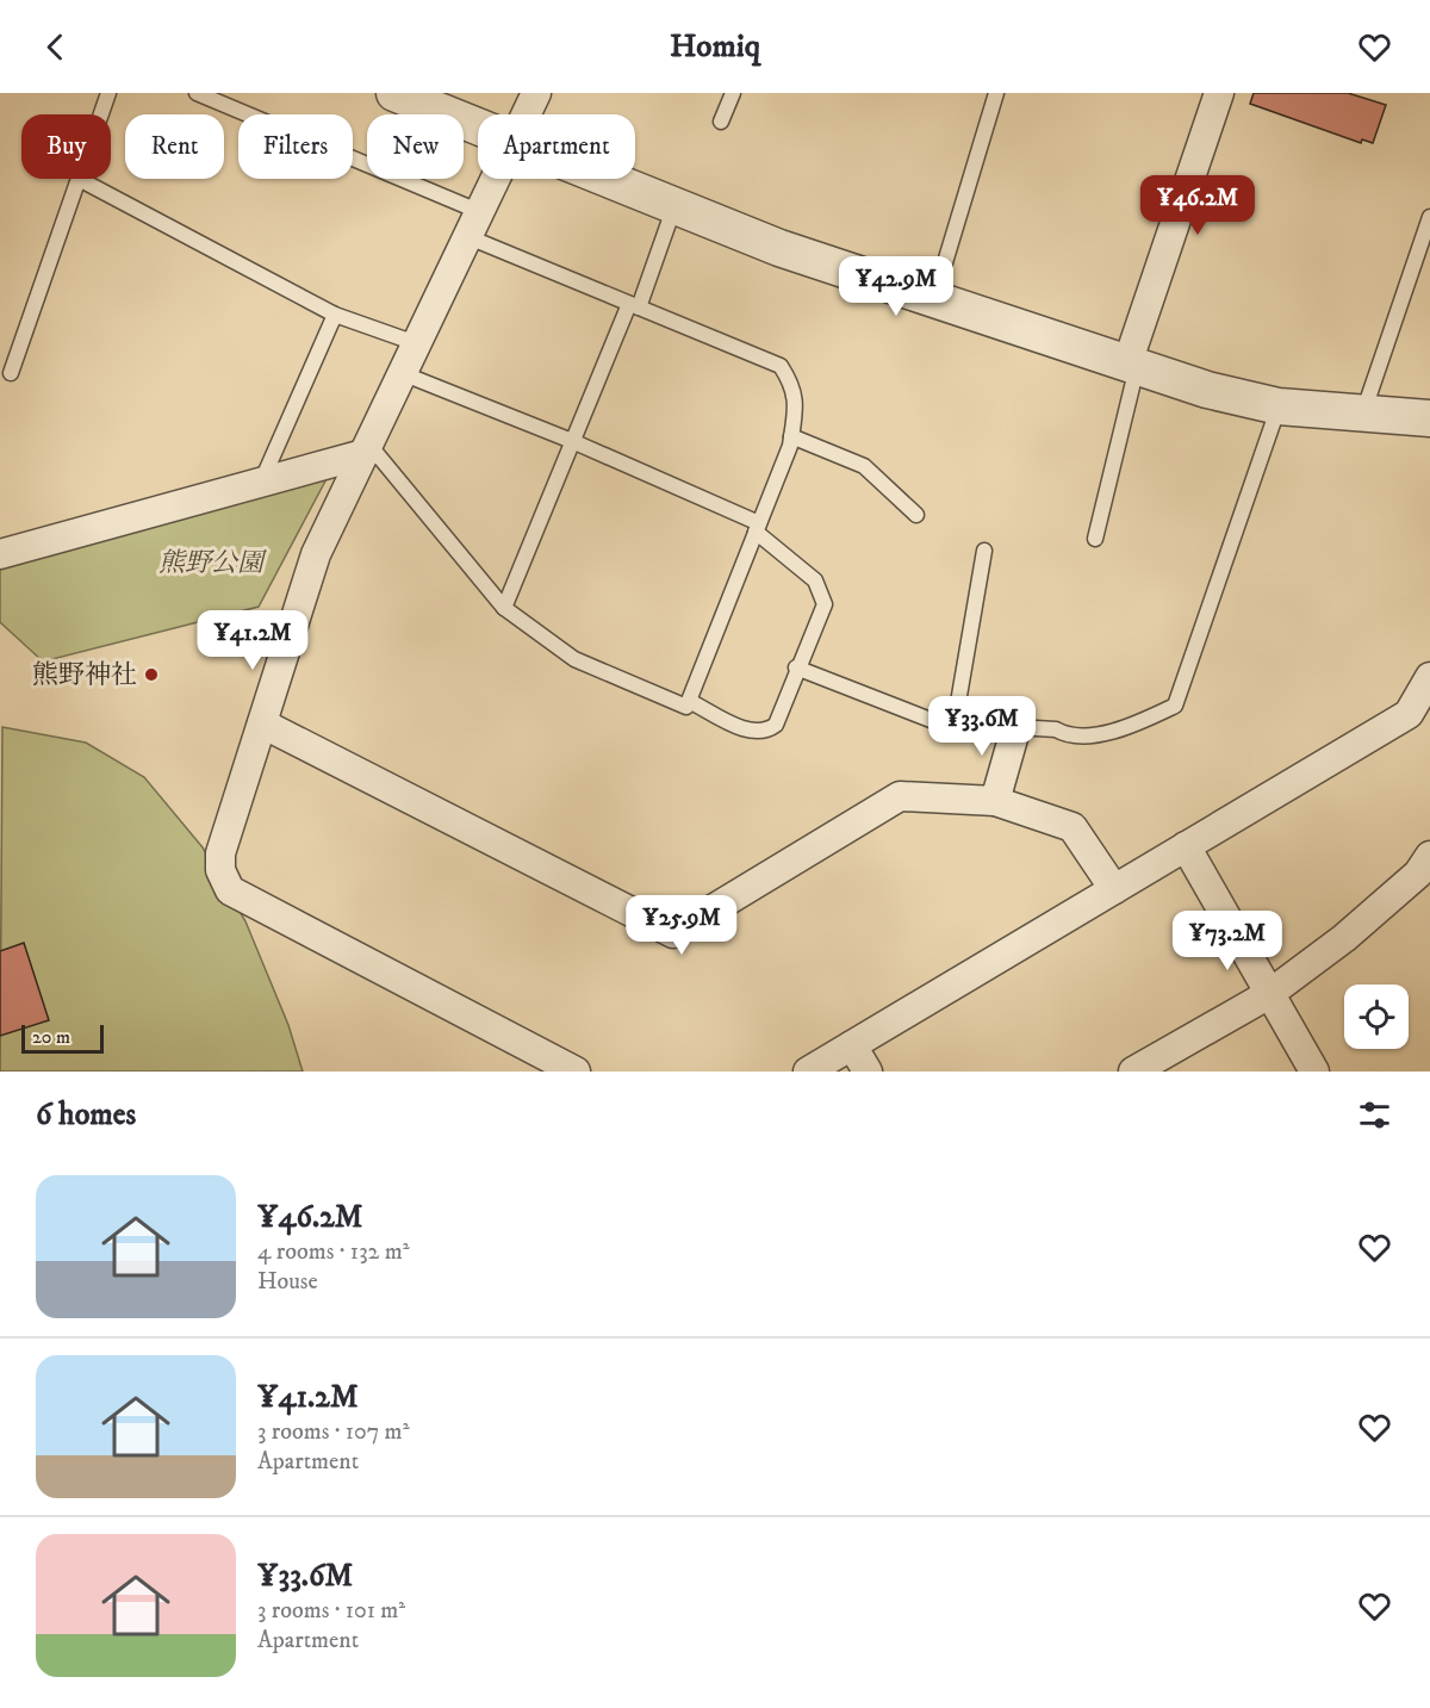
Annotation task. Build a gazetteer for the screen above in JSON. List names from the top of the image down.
{
  "parks": ["熊野公園"],
  "places": ["熊野神社"],
  "scale_bar": "20 m",
  "page": {
    "header": "Homiq",
    "chip": [
      "Buy",
      "Rent",
      "Filters",
      "New",
      "Apartment"
    ],
    "price": [
      "¥46.2M",
      "¥42.9M",
      "¥41.2M",
      "¥33.6M",
      "¥25.9M",
      "¥73.2M"
    ],
    "scale": "20 m",
    "heading": "6 homes",
    "list": [
      {
        "name": "¥46.2M",
        "note": "4 rooms · 132 m² · House"
      },
      {
        "name": "¥41.2M",
        "note": "3 rooms · 107 m² · Apartment"
      },
      {
        "name": "¥33.6M",
        "note": "3 rooms · 101 m² · Apartment"
      }
    ]
  }
}
